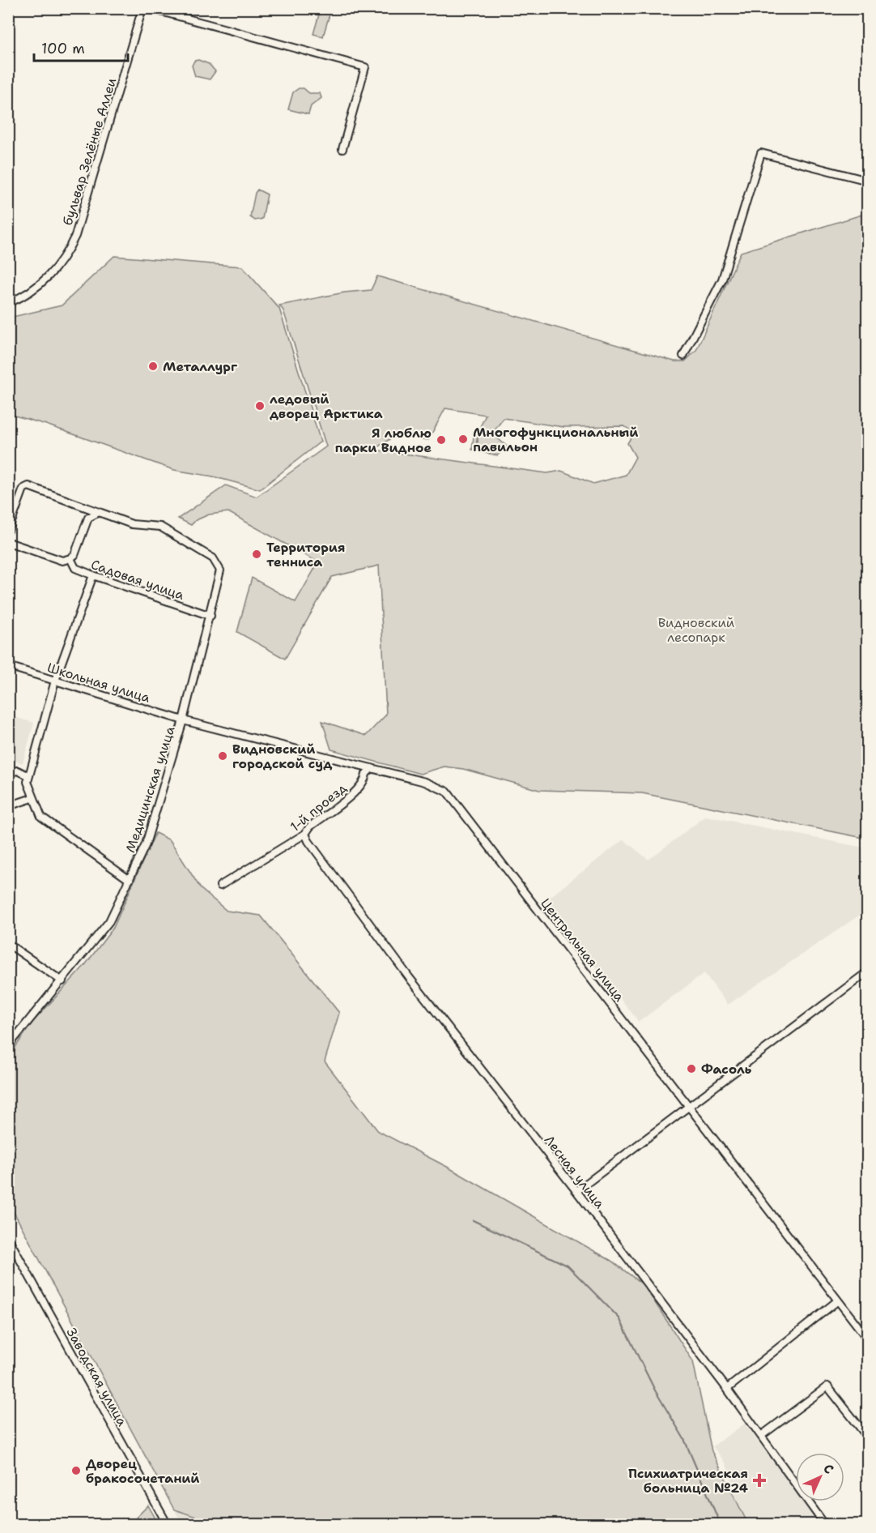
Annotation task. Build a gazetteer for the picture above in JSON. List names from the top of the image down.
{
  "streets": {
    "street": [
      "бульвар Зелёные Аллеи",
      "Садовая улица",
      "Школьная улица",
      "Медицинская улица",
      "1-й проезд",
      "Центральная улица",
      "Лесная улица",
      "Заводская улица"
    ]
  },
  "crossings": [
    ["Садовая улица", "Медицинская улица"],
    ["Школьная улица", "Медицинская улица"],
    ["Школьная улица", "Центральная улица"],
    ["Медицинская улица", "Центральная улица"],
    ["1-й проезд", "Центральная улица"],
    ["1-й проезд", "Лесная улица"]
  ],
  "parks": ["Видновский лесопарк"],
  "places": {
    "other": [
      "Металлург",
      "ледовый дворец Арктика",
      "Многофункциональный павильон",
      "Я люблю парки Видное",
      "Территория тенниса",
      "Видновский городской суд",
      "Фасоль",
      "Дворец бракосочетаний"
    ],
    "health": ["Психиатрическая больница №24"]
  },
  "scale_bar": "100 m",
  "north": "top right"
}
